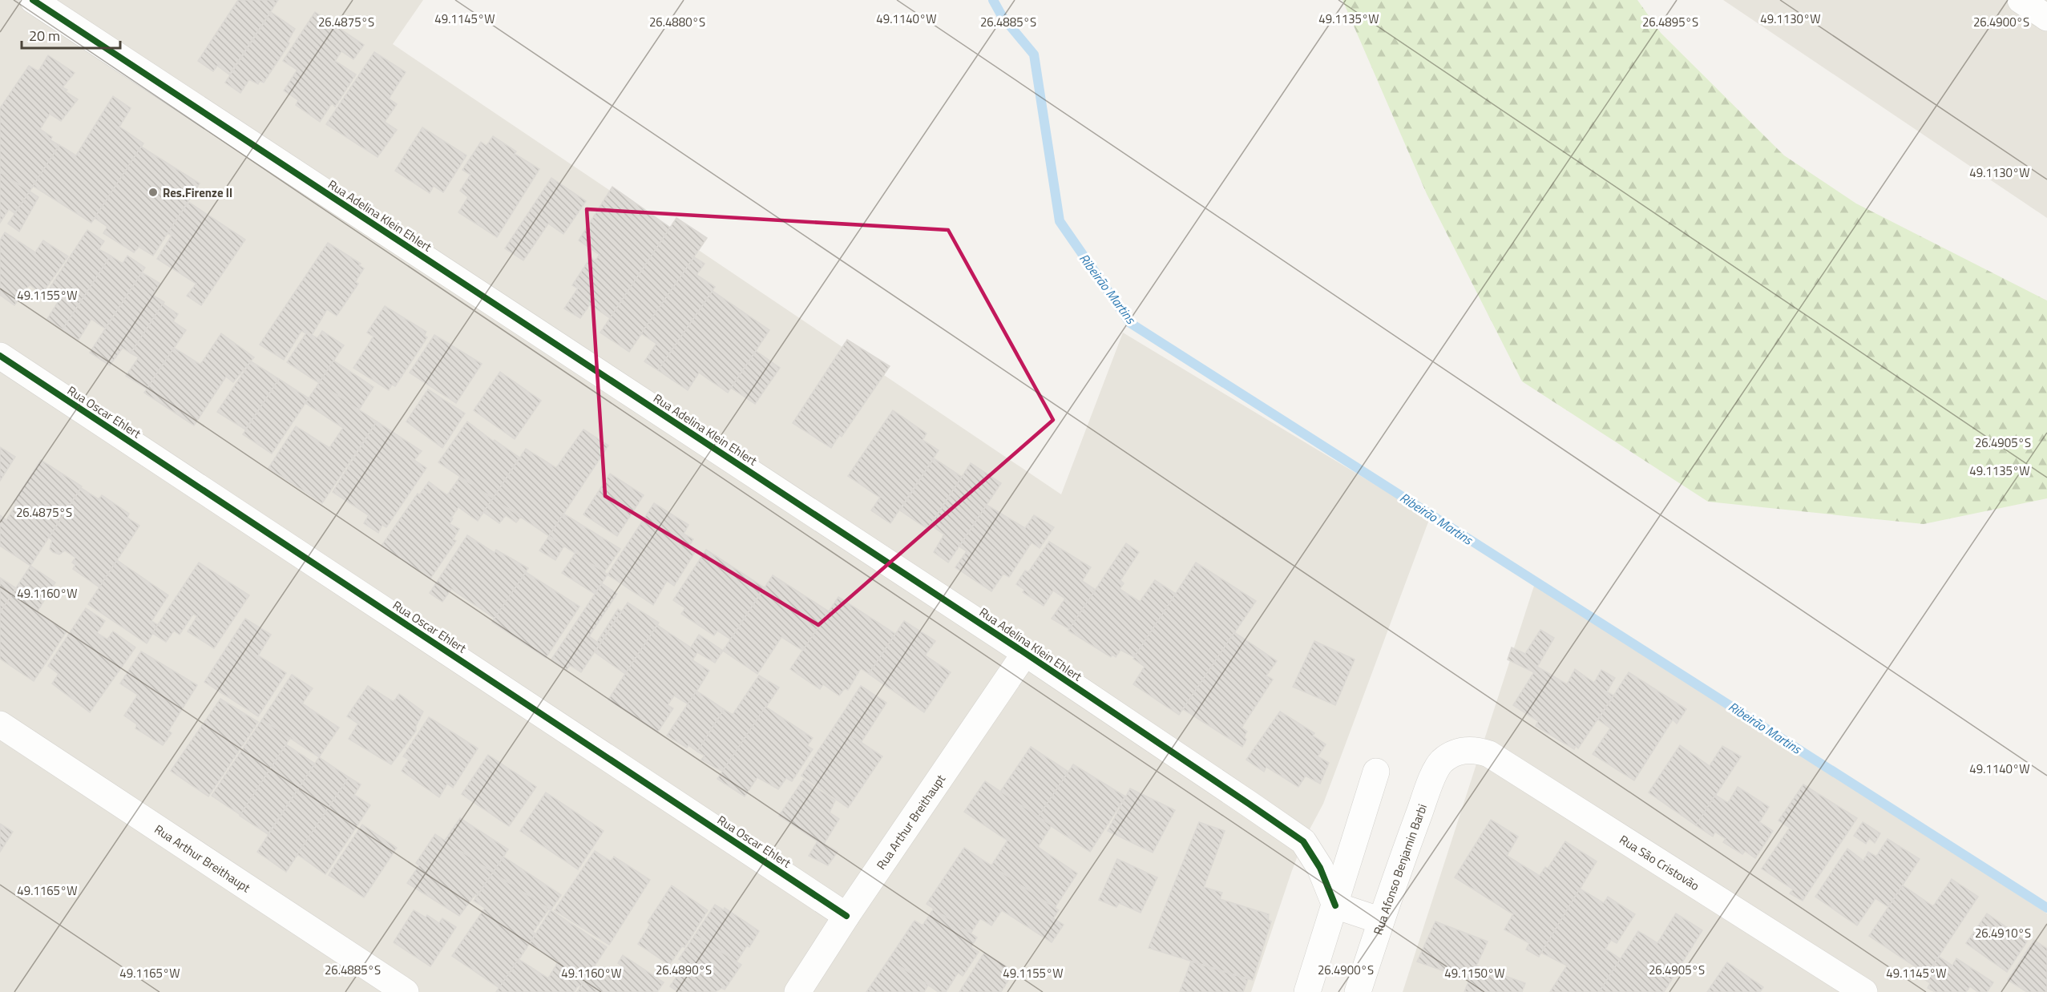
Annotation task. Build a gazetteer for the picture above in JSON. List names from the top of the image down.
{
  "streets": {
    "street": [
      "Rua Adelina Klein Ehlert",
      "Rua Oscar Ehlert",
      "Rua Arthur Breithaupt",
      "Rua São Cristovão",
      "Rua Afonso Benjamin Barbi"
    ]
  },
  "crossings": [
    ["Rua Adelina Klein Ehlert", "Rua Arthur Breithaupt"],
    ["Rua Oscar Ehlert", "Rua Arthur Breithaupt"],
    ["Rua São Cristovão", "Rua Afonso Benjamin Barbi"]
  ],
  "water": ["Ribeirão Martins"],
  "places": ["Res.Firenze ll"],
  "scale_bar": "20 m",
  "coordinates": [
    "49.1145°W",
    "49.1140°W",
    "49.1135°W",
    "49.1130°W",
    "26.4875°S",
    "26.4880°S",
    "26.4885°S",
    "26.4895°S",
    "26.4900°S",
    "49.1155°W",
    "26.4905°S",
    "49.1160°W",
    "49.1165°W",
    "26.4910°S",
    "26.4890°S",
    "49.1150°W"
  ]
}
